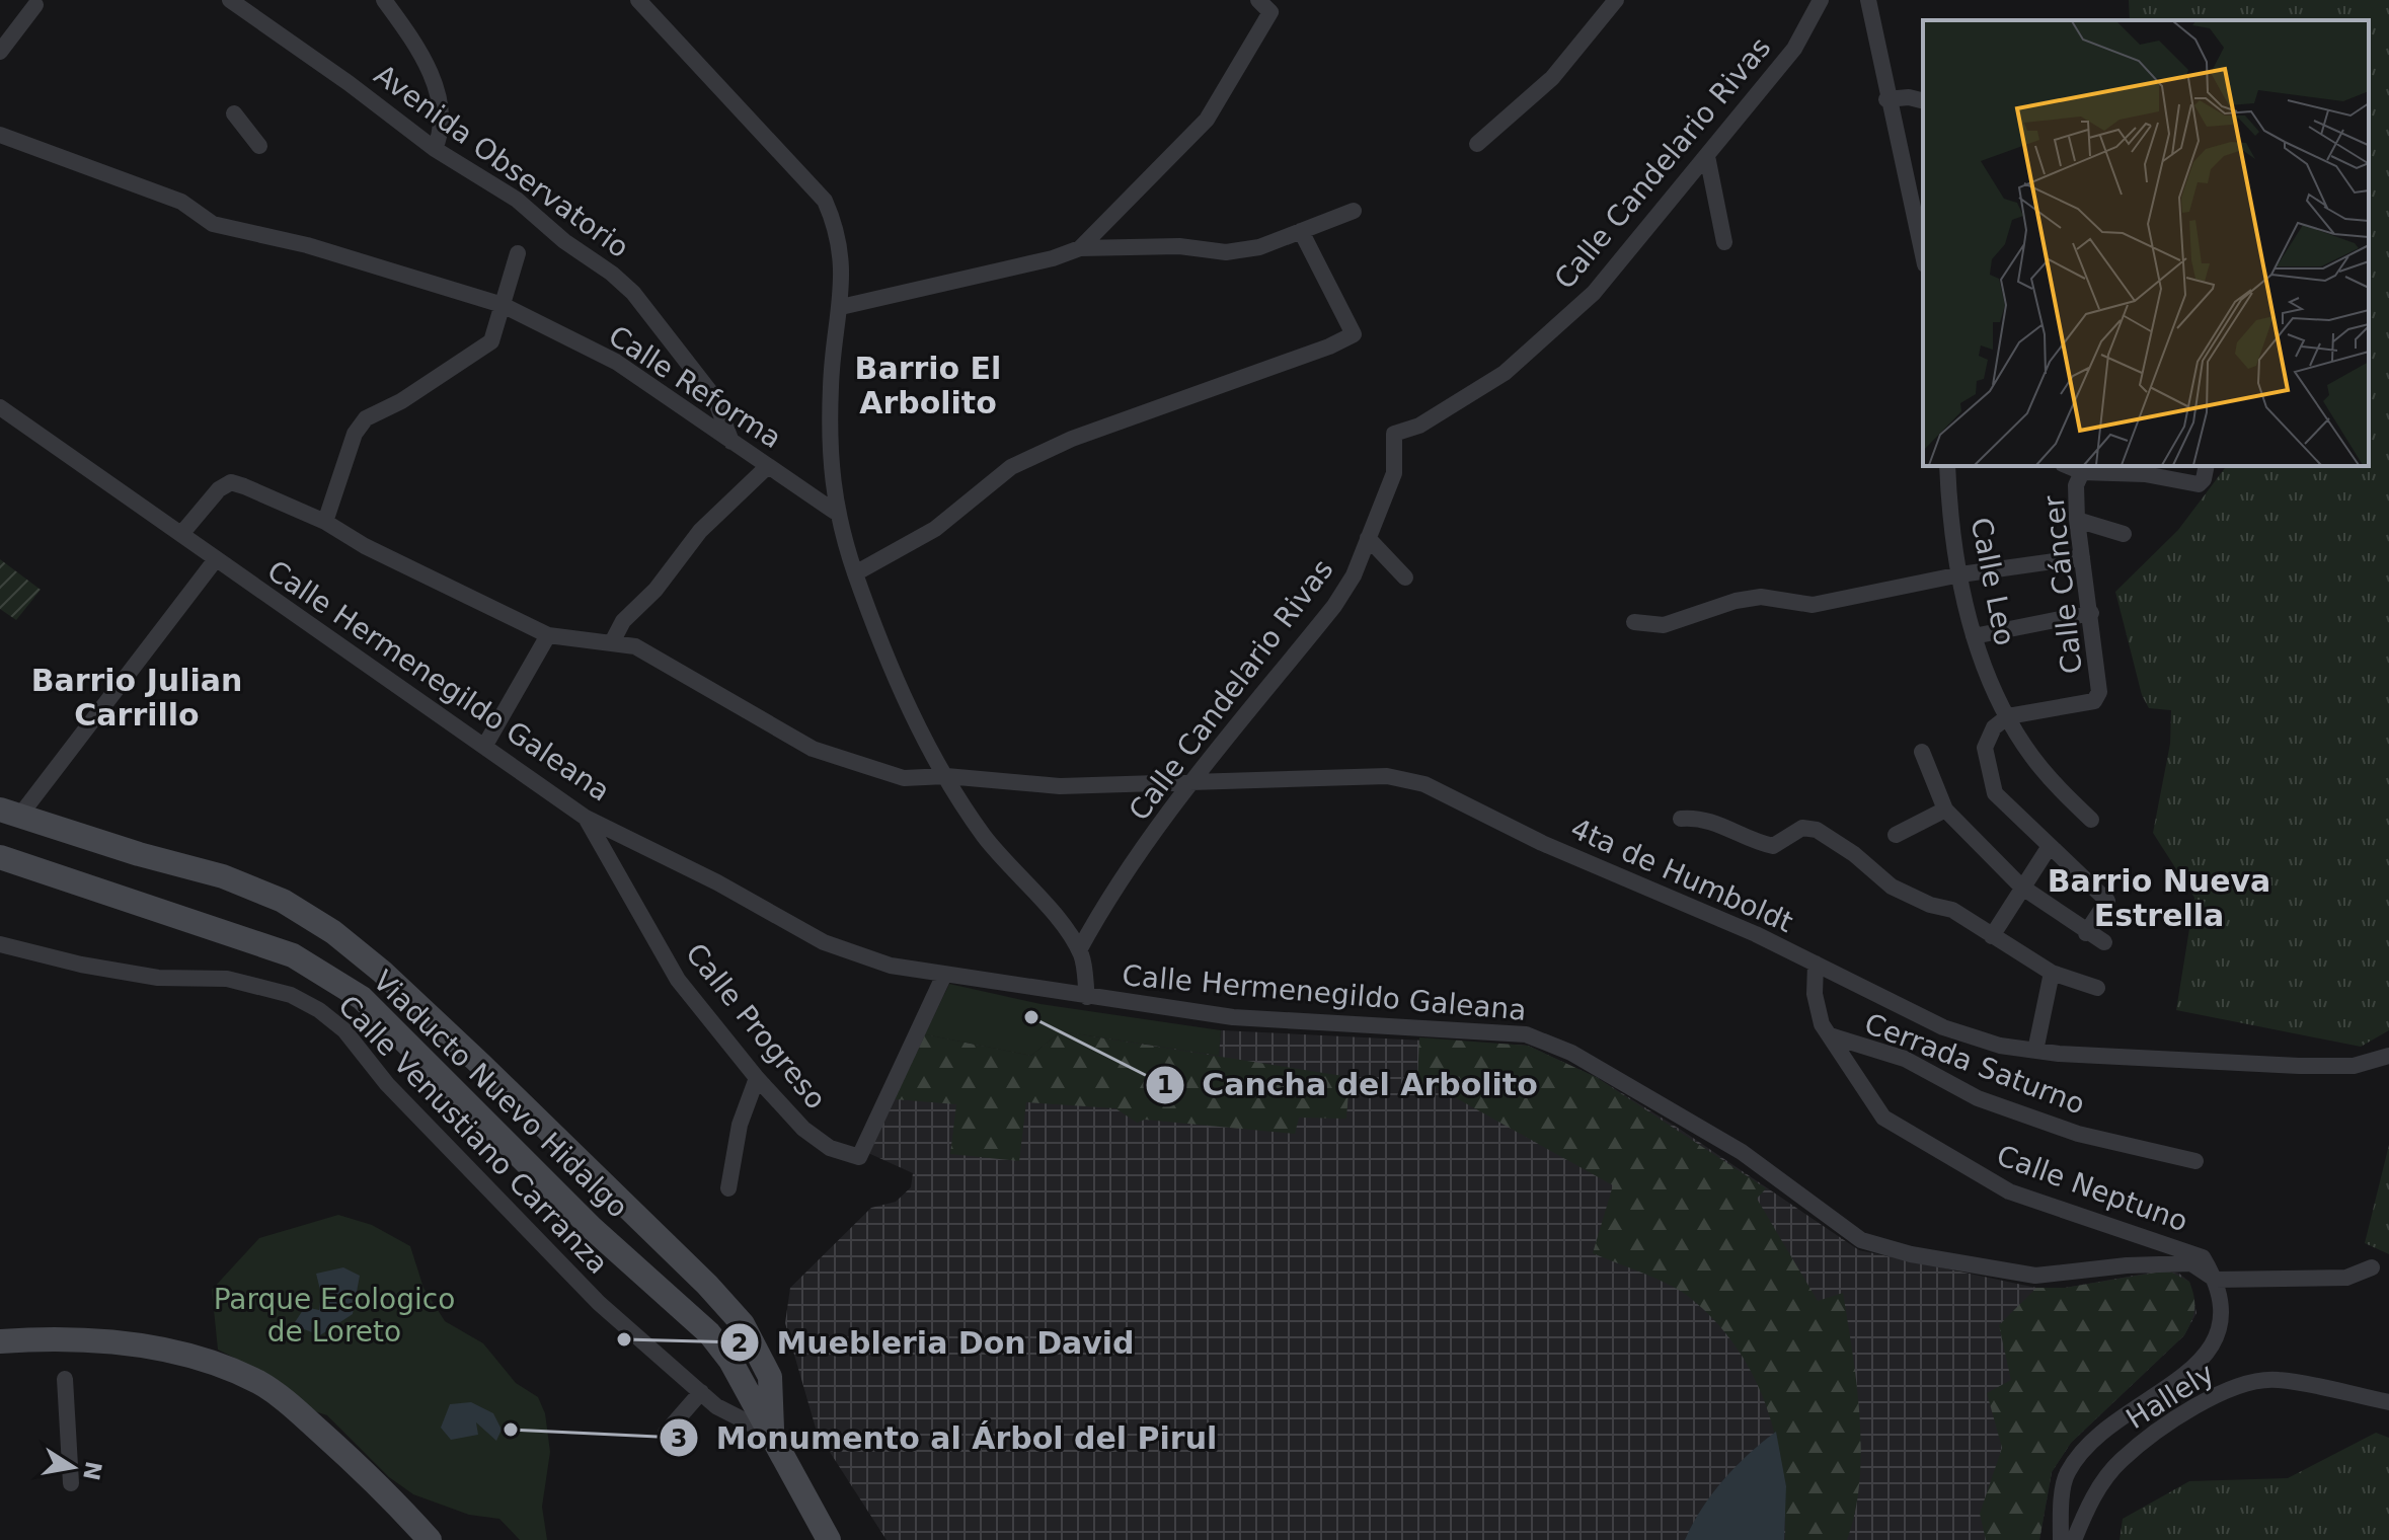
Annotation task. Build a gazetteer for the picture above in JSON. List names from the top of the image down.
{
  "streets": {
    "main road": ["Viaducto Nuevo Hidalgo"],
    "street": [
      "Avenida Observatorio",
      "Calle Candelario Rivas",
      "Calle Reforma",
      "Calle Leo",
      "Calle Cáncer",
      "Calle Hermenegildo Galeana",
      "4ta de Humboldt",
      "Calle Progreso",
      "Cerrada Saturno",
      "Calle Venustiano Carranza",
      "Calle Neptuno",
      "Hallely"
    ]
  },
  "crossings": [
    ["Avenida Observatorio", "Calle Reforma"],
    ["Calle Candelario Rivas", "4ta de Humboldt"],
    ["Calle Leo", "Calle Cáncer"],
    ["Calle Hermenegildo Galeana", "4ta de Humboldt"],
    ["Calle Hermenegildo Galeana", "Calle Progreso"],
    ["Calle Hermenegildo Galeana", "Calle Neptuno"],
    ["4ta de Humboldt", "Calle Neptuno"],
    ["Cerrada Saturno", "Calle Neptuno"],
    ["Viaducto Nuevo Hidalgo", "Calle Venustiano Carranza"]
  ],
  "districts": ["Barrio El Arbolito", "Barrio Julian Carrillo", "Barrio Nueva Estrella"],
  "parks": ["Parque Ecologico de Loreto"],
  "places": ["Cancha del Arbolito", "Muebleria Don David", "Monumento al Árbol del Pirul"],
  "north": "right"
}
